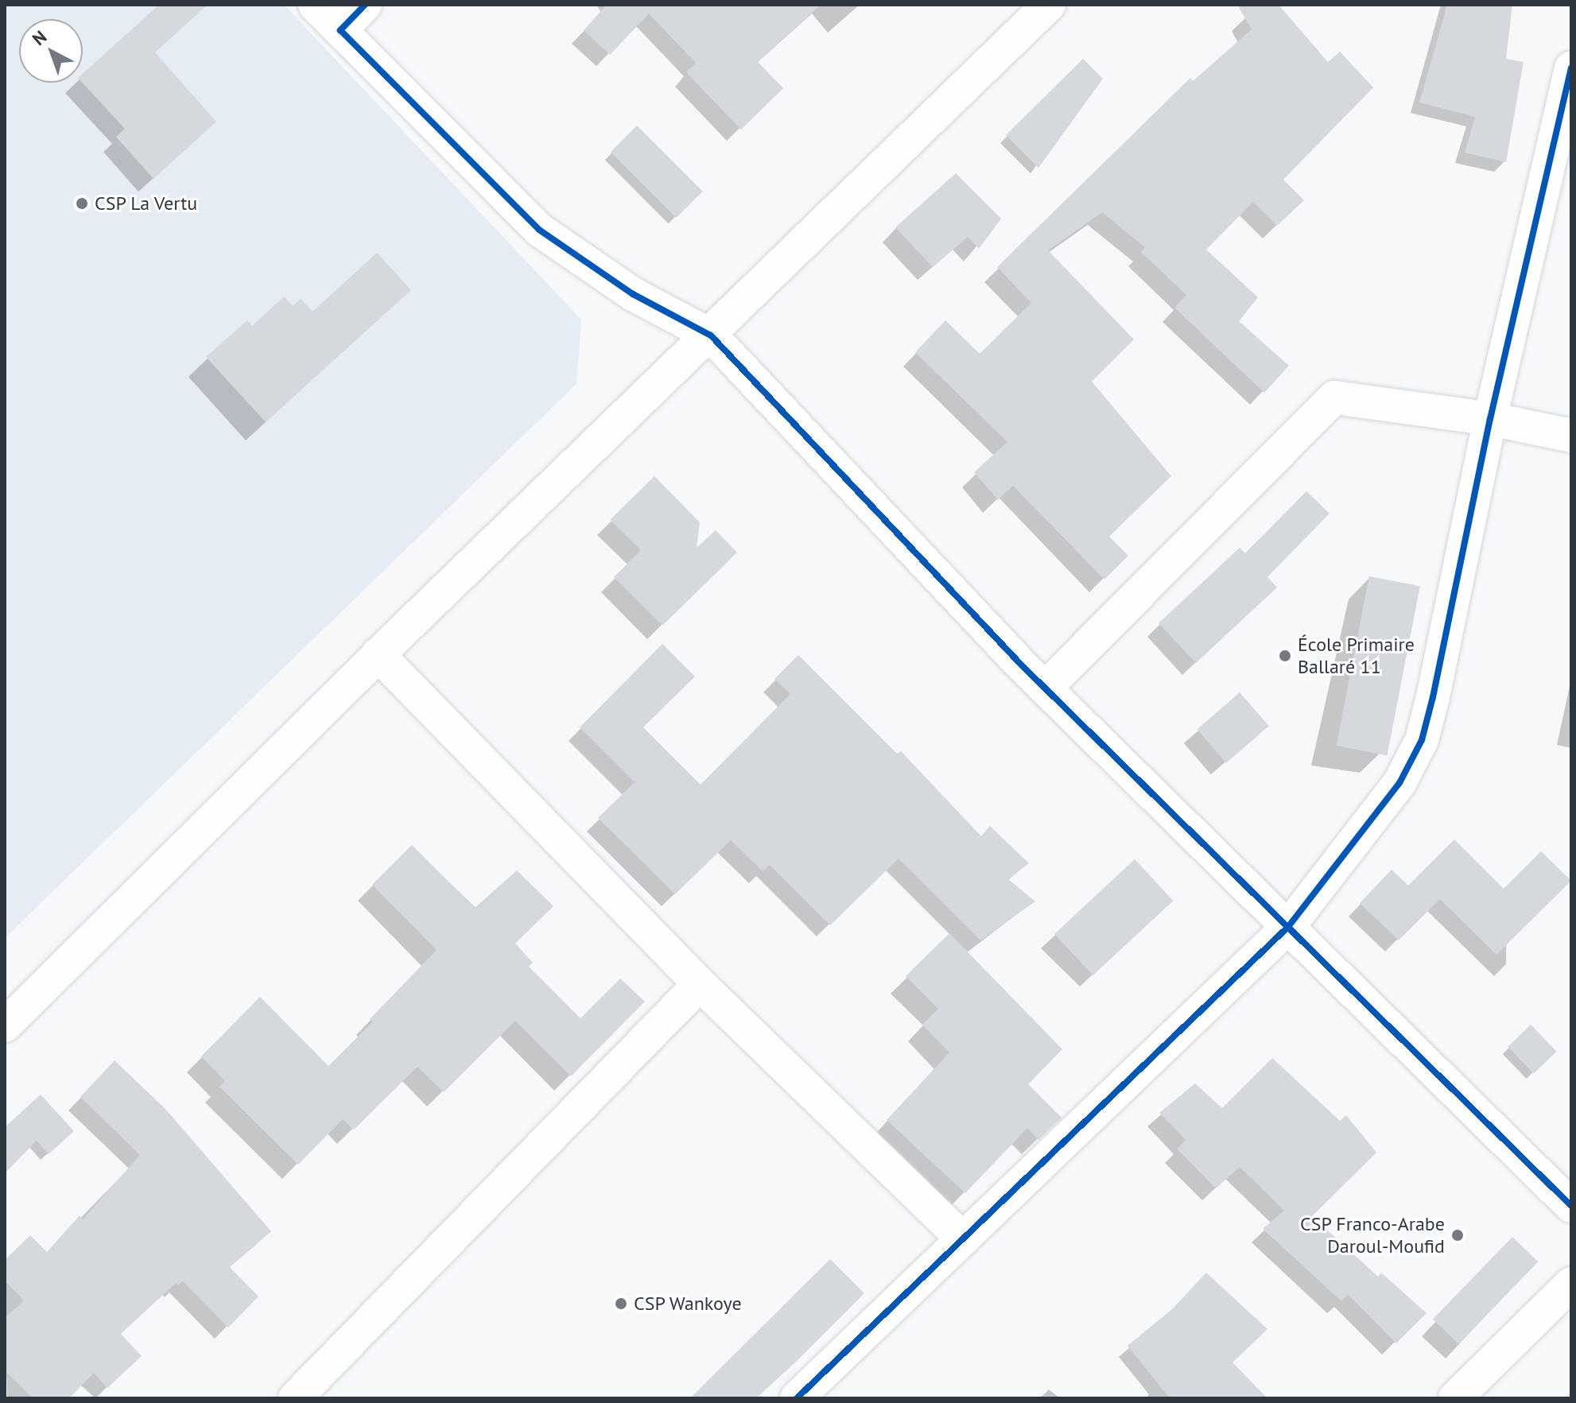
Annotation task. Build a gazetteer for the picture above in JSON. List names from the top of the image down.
{
  "places": [
    "CSP La Vertu",
    "École Primaire Ballaré 11",
    "CSP Franco-Arabe Daroul-Moufid",
    "CSP Wankoye"
  ],
  "north": "top left"
}
